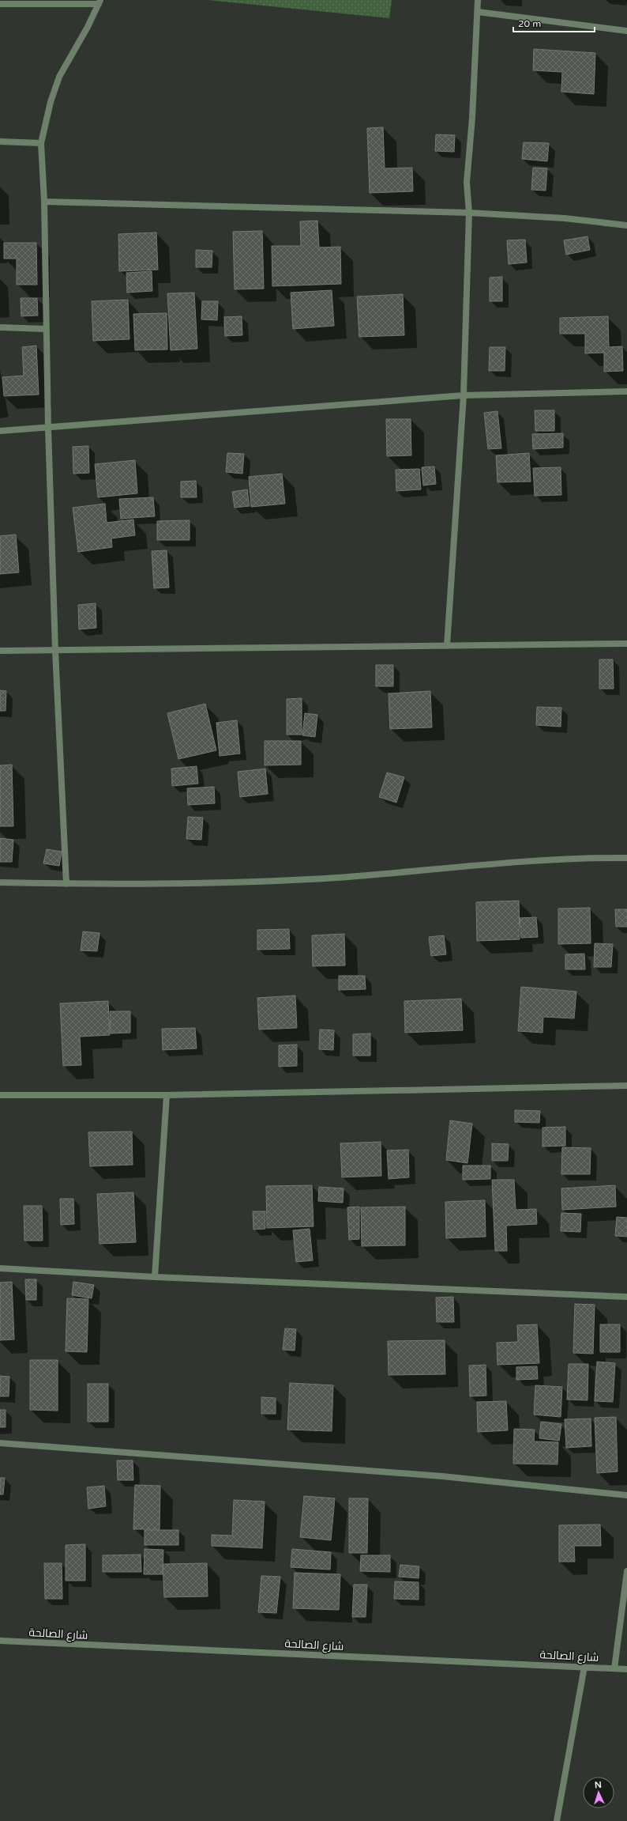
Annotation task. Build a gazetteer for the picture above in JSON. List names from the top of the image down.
{
  "streets": {
    "street": ["شارع الصالحة"]
  },
  "scale_bar": "20 m",
  "north": "top"
}
